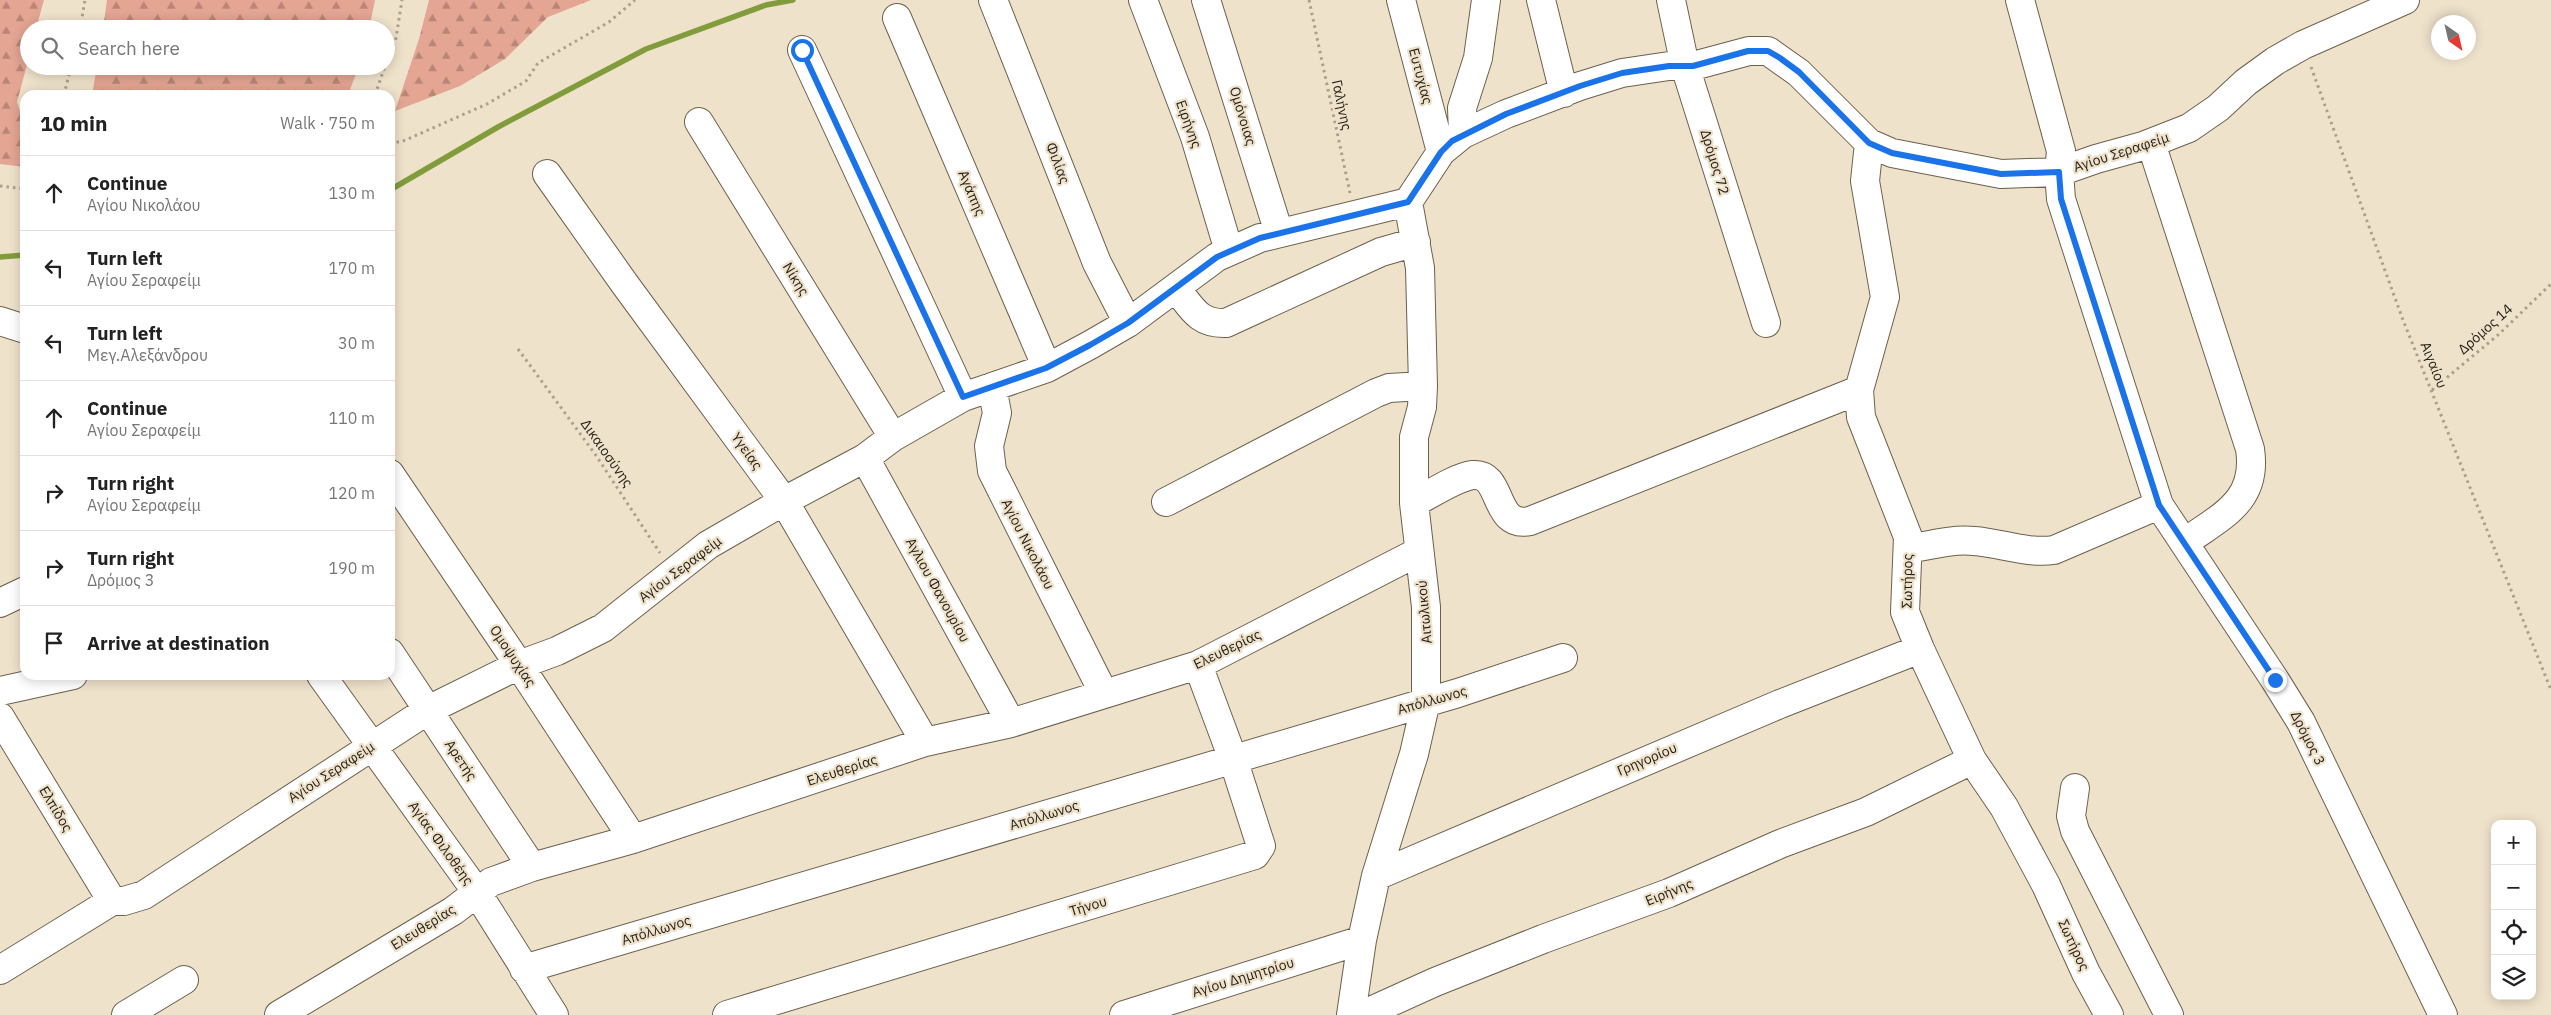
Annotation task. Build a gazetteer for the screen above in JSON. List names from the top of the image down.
{
  "streets": {
    "street": [
      "Ευτυχίας",
      "Ομόνοιας",
      "Ειρήνης",
      "Αγίου Σεραφείμ",
      "Δρόμος 72",
      "Φιλίας",
      "Αγάπης",
      "Νίκης",
      "Υγείας",
      "Αγίου Νικολάου",
      "Σωτήρος",
      "Αγλιου Φανουρίου",
      "Αιτωλικού",
      "Ελευθερίας",
      "Ομοψυχίας",
      "Απόλλωνος",
      "Δρόμος 3",
      "Γρηγορίου",
      "Αρετής",
      "Ελπίδος",
      "Αγίας Φιλοθέης",
      "Τήνου",
      "Αγίου Δημητρίου"
    ],
    "path": [
      "Γαλήνης",
      "Δρόμος 14",
      "Αιγαίου",
      "Δικαιοσύνης"
    ]
  },
  "crossings": [
    ["Ευτυχίας", "Αγίου Σεραφείμ"],
    ["Γαλήνης", "Αγίου Σεραφείμ"],
    ["Ομόνοιας", "Αγίου Σεραφείμ"],
    ["Ειρήνης", "Αγίου Σεραφείμ"],
    ["Ειρήνης", "Σωτήρος"],
    ["Αγίου Σεραφείμ", "Δρόμος 72"],
    ["Αγίου Σεραφείμ", "Φιλίας"],
    ["Αγίου Σεραφείμ", "Αγάπης"],
    ["Αγίου Σεραφείμ", "Νίκης"],
    ["Αγίου Σεραφείμ", "Αιγαίου"],
    ["Αγίου Σεραφείμ", "Υγείας"],
    ["Αγίου Σεραφείμ", "Δικαιοσύνης"],
    ["Αγίου Σεραφείμ", "Αγίου Νικολάου"],
    ["Αγίου Σεραφείμ", "Σωτήρος"],
    ["Αγίου Σεραφείμ", "Αγλιου Φανουρίου"],
    ["Αγίου Σεραφείμ", "Αιτωλικού"],
    ["Αγίου Σεραφείμ", "Ομοψυχίας"],
    ["Αγίου Σεραφείμ", "Δρόμος 3"],
    ["Αγίου Σεραφείμ", "Αρετής"],
    ["Αγίου Σεραφείμ", "Ελπίδος"],
    ["Αγίου Σεραφείμ", "Αγίας Φιλοθέης"],
    ["Δρόμος 14", "Αιγαίου"],
    ["Υγείας", "Ελευθερίας"],
    ["Αγίου Νικολάου", "Ελευθερίας"],
    ["Σωτήρος", "Γρηγορίου"],
    ["Αγλιου Φανουρίου", "Ελευθερίας"],
    ["Αιτωλικού", "Ελευθερίας"],
    ["Αιτωλικού", "Απόλλωνος"],
    ["Αιτωλικού", "Γρηγορίου"],
    ["Αιτωλικού", "Αγίου Δημητρίου"],
    ["Ελευθερίας", "Ομοψυχίας"],
    ["Ελευθερίας", "Αρετής"],
    ["Ελευθερίας", "Αγίας Φιλοθέης"],
    ["Ελευθερίας", "Τήνου"],
    ["Απόλλωνος", "Αγίας Φιλοθέης"],
    ["Απόλλωνος", "Τήνου"]
  ],
  "north": "bottom right",
  "page": {
    "search": "Search here",
    "heading": ["10 min", "Walk · 750 m"],
    "list": [
      ["Continue", "Αγίου Νικολάου", "130 m"],
      ["Turn left", "Αγίου Σεραφείμ", "170 m"],
      ["Turn left", "Μεγ.Αλεξάνδρου", "30 m"],
      ["Continue", "Αγίου Σεραφείμ", "110 m"],
      ["Turn right", "Αγίου Σεραφείμ", "120 m"],
      ["Turn right", "Δρόμος 3", "190 m"],
      "Arrive at destination"
    ],
    "map_buttons": ["+", "−"]
  }
}
